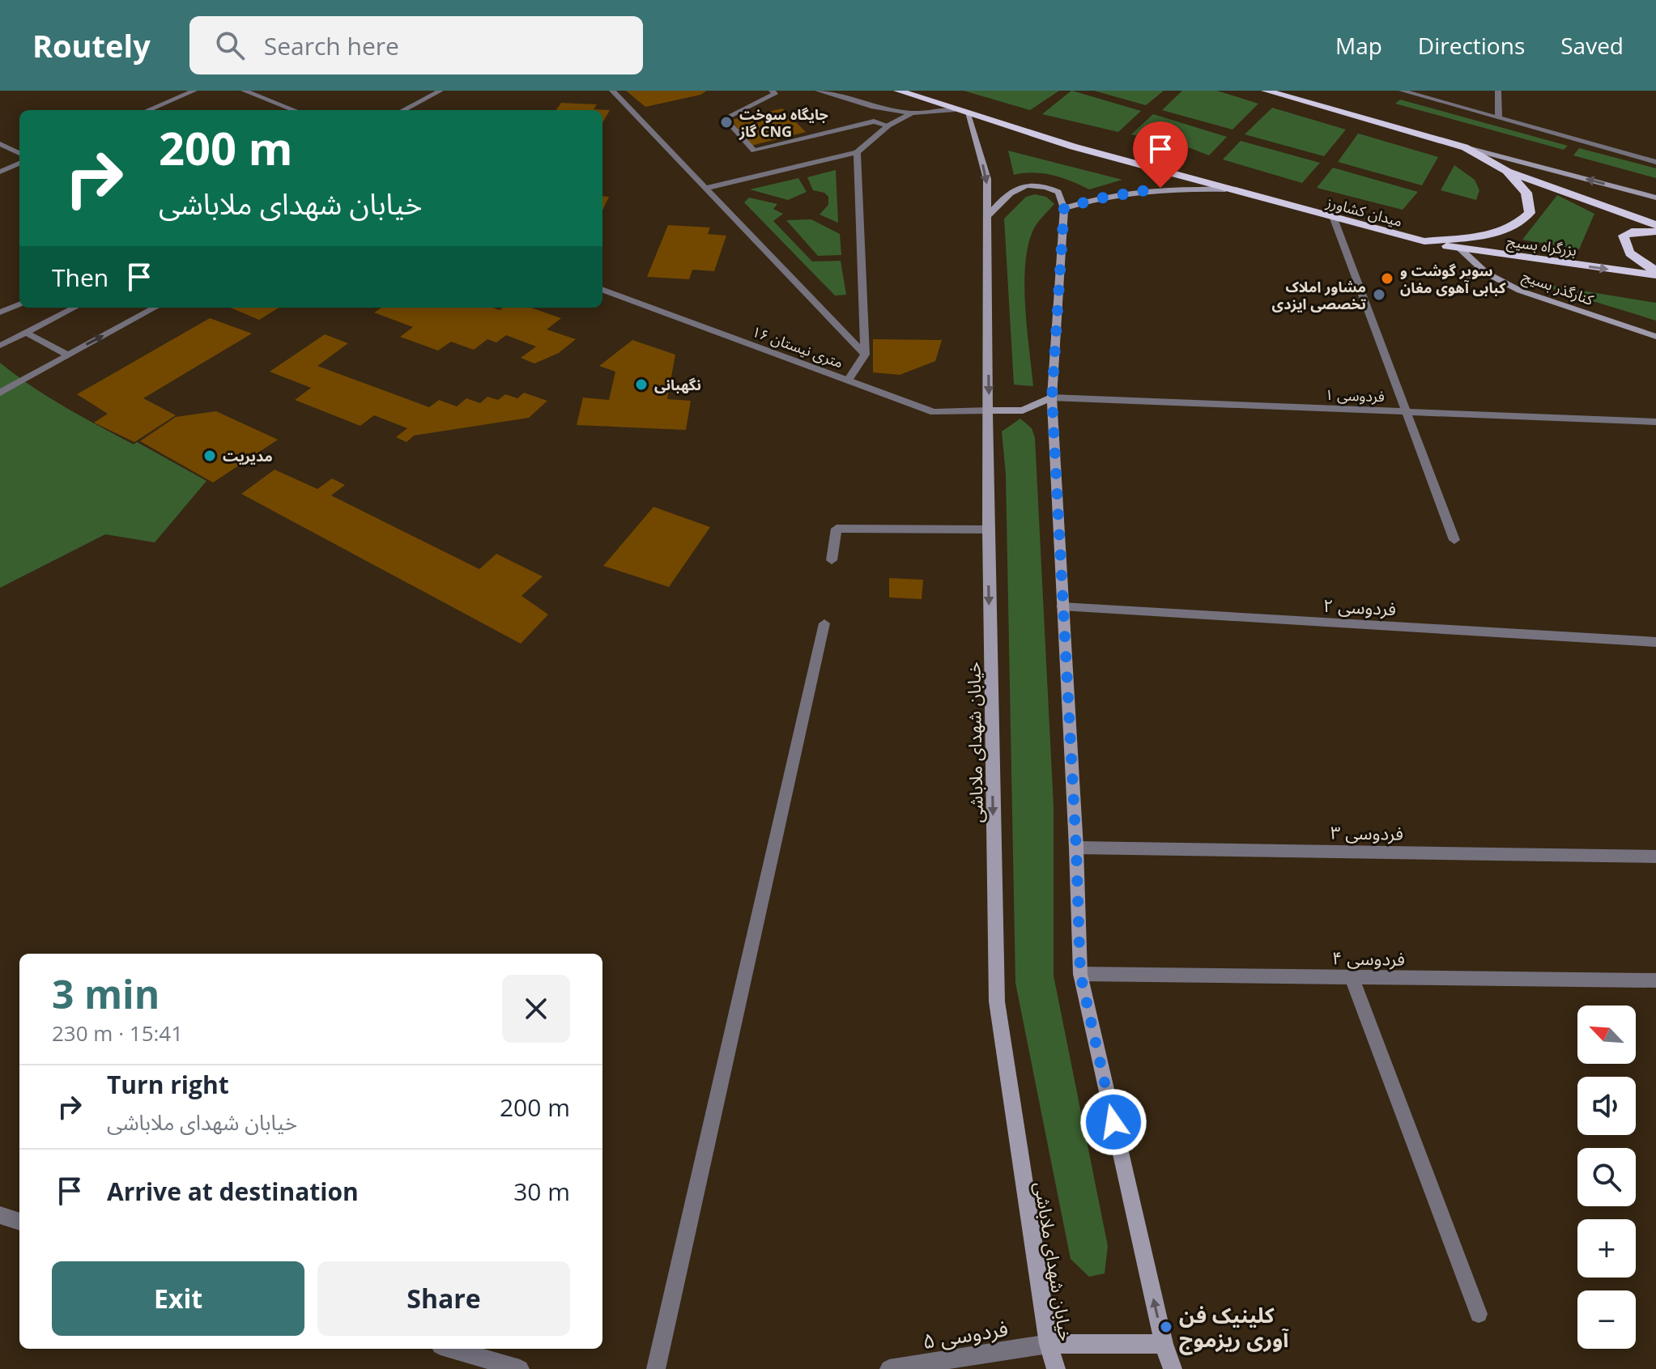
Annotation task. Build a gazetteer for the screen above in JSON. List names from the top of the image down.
{
  "streets": {
    "highway": ["میدان کشاورز", "بزرگراه بسیج"],
    "main road": ["کنارگذر بسیج", "خیابان شهدای ملاباشی"],
    "street": [
      "۱۶ متری نیستان",
      "فردوسی ۱",
      "فردوسی ۲",
      "فردوسی ۳",
      "فردوسی ۴",
      "فردوسی ۵"
    ]
  },
  "crossings": [
    ["میدان کشاورز", "بزرگراه بسیج"],
    ["میدان کشاورز", "خیابان شهدای ملاباشی"],
    ["بزرگراه بسیج", "کنارگذر بسیج"],
    ["۱۶ متری نیستان", "خیابان شهدای ملاباشی"],
    ["خیابان شهدای ملاباشی", "فردوسی ۵"]
  ],
  "places": [
    "جایگاه سوخت گاز CNG",
    "سوپر گوشت و کبابی آهوی مغان",
    "مشاور املاک تخصصی ایزدی",
    "نگهبانی",
    "مدیریت",
    "کلینیک فن آوری ریزموج"
  ],
  "north": "top left",
  "page": {
    "header": "Routely",
    "search": "Search here",
    "nav": ["Map", "Directions", "Saved"],
    "turn": ["200 m", "خیابان شهدای ملاباشی"],
    "then": "Then",
    "heading": ["3 min", "230 m · 15:41"],
    "map_buttons": ["+", "−"],
    "list": [
      {
        "name": "Turn right",
        "note": "خیابان شهدای ملاباشی",
        "value": "200 m"
      },
      {
        "name": "Arrive at destination",
        "value": "30 m"
      }
    ],
    "buttons": ["Exit", "Share"]
  }
}
